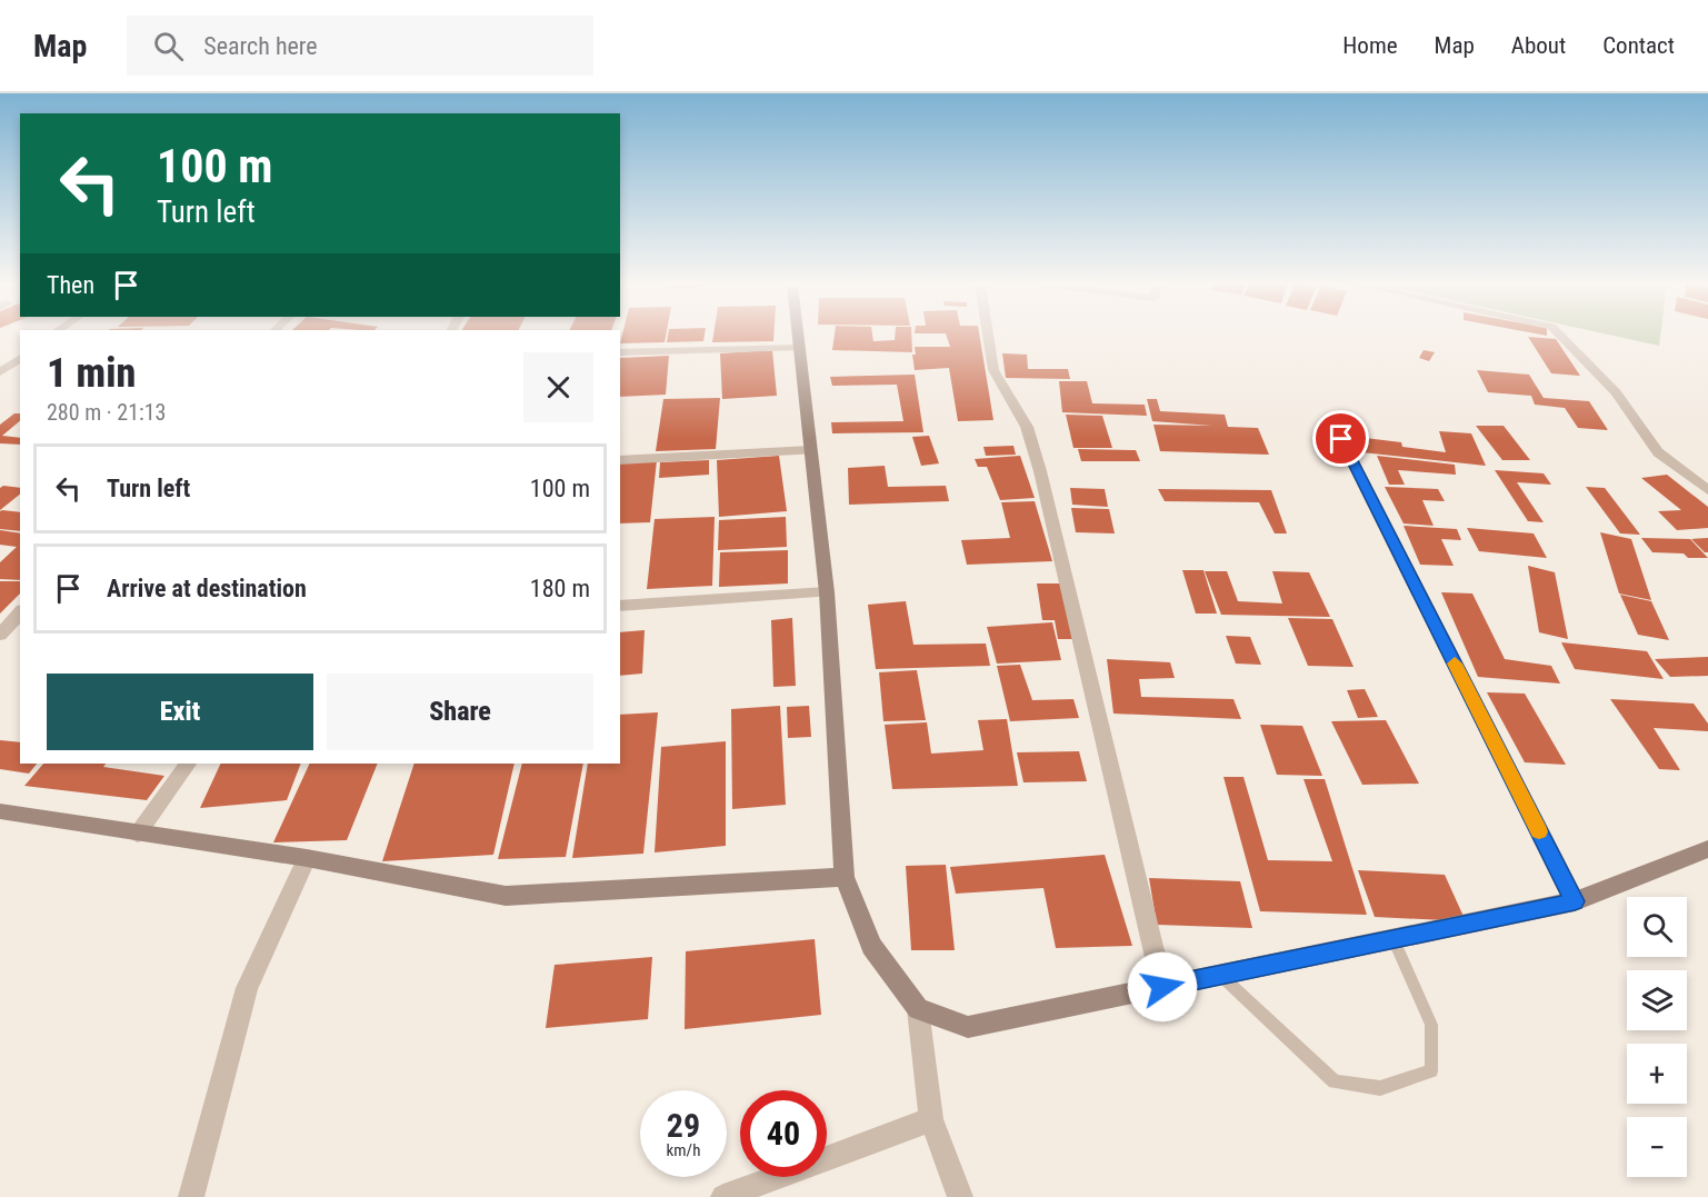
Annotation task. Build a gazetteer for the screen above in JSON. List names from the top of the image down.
{
  "page": {
    "header": "Map",
    "search": "Search here",
    "nav": [
      "Home",
      "Map",
      "About",
      "Contact"
    ],
    "turn": ["100 m", "Turn left"],
    "then": "Then",
    "heading": ["1 min", "280 m · 21:13"],
    "list": [
      {
        "name": "Turn left",
        "value": "100 m"
      },
      {
        "name": "Arrive at destination",
        "value": "180 m"
      }
    ],
    "buttons": ["Exit", "Share"],
    "map_buttons": ["+", "−"],
    "speed": "29 km/h",
    "limit": "40"
  }
}
